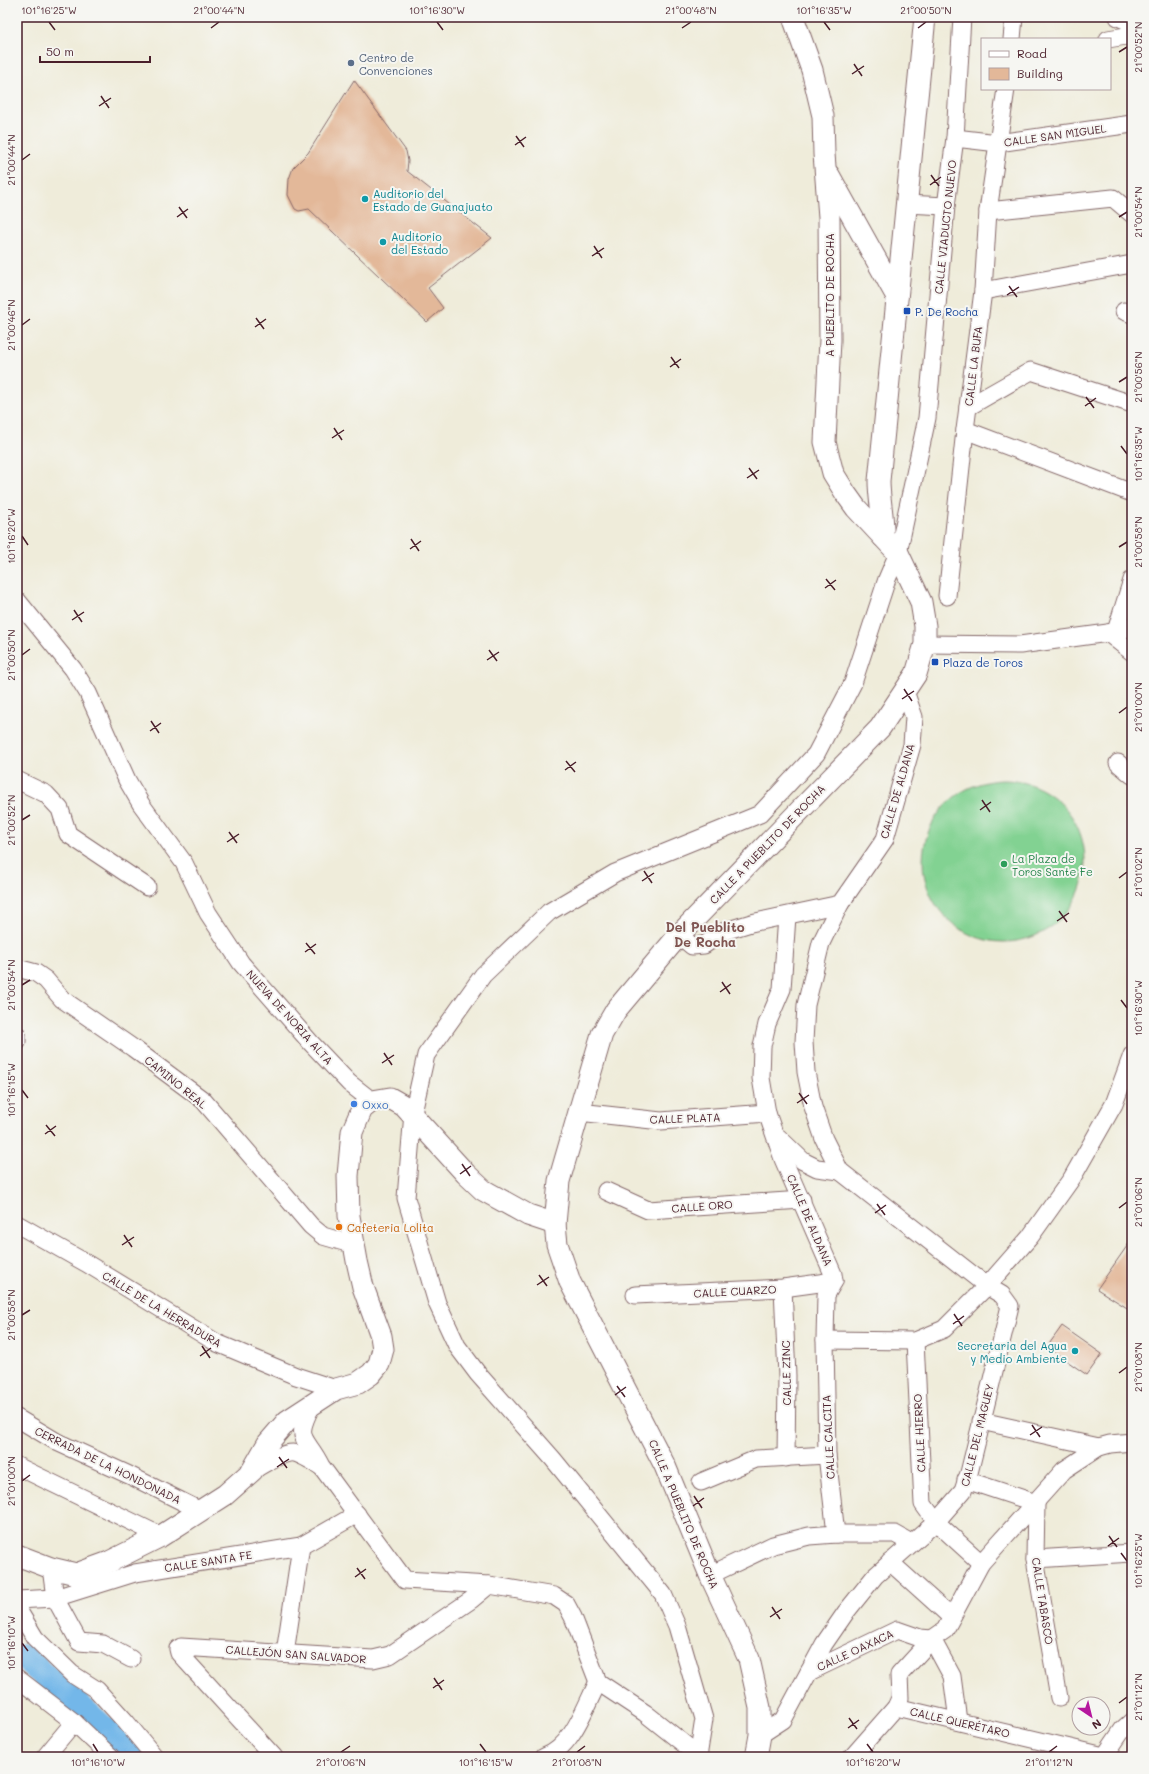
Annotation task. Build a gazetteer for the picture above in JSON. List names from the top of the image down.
{
  "streets": {
    "street": [
      "CALLE SAN MIGUEL",
      "CALLE VIADUCTO NUEVO",
      "A PUEBLITO DE ROCHA",
      "CALLE LA BUFA",
      "CALLE DE ALDANA",
      "CALLE A PUEBLITO DE ROCHA",
      "NUEVA DE NORIA ALTA",
      "CAMINO REAL",
      "CALLE PLATA",
      "CALLE ORO",
      "CALLE CUARZO",
      "CALLE DE LA HERRADURA",
      "CALLE ZINC",
      "CALLE HIERRO",
      "CALLE DEL MAGUEY",
      "CALLE CALCITA",
      "CERRADA DE LA HONDONADA",
      "CALLE SANTA FE",
      "CALLE TABASCO",
      "CALLE OAXACA",
      "CALLEJÓN SAN SALVADOR",
      "CALLE QUERÉTARO"
    ]
  },
  "crossings": [
    ["CALLE SAN MIGUEL", "CALLE VIADUCTO NUEVO"],
    ["CALLE SAN MIGUEL", "CALLE LA BUFA"],
    ["CALLE VIADUCTO NUEVO", "A PUEBLITO DE ROCHA"],
    ["CALLE VIADUCTO NUEVO", "CALLE A PUEBLITO DE ROCHA"],
    ["A PUEBLITO DE ROCHA", "CALLE A PUEBLITO DE ROCHA"],
    ["CALLE DE ALDANA", "CALLE A PUEBLITO DE ROCHA"],
    ["CALLE DE ALDANA", "CALLE PLATA"],
    ["CALLE DE ALDANA", "CALLE ORO"],
    ["CALLE DE ALDANA", "CALLE CUARZO"],
    ["CALLE DE ALDANA", "CALLE DEL MAGUEY"],
    ["CALLE DE ALDANA", "CALLE CALCITA"],
    ["CALLE A PUEBLITO DE ROCHA", "CALLE PLATA"],
    ["CALLE A PUEBLITO DE ROCHA", "CALLE DEL MAGUEY"],
    ["CALLE CUARZO", "CALLE ZINC"],
    ["CALLE HIERRO", "CALLE DEL MAGUEY"],
    ["CALLE HIERRO", "CALLE QUERÉTARO"],
    ["CALLE DEL MAGUEY", "CALLE OAXACA"],
    ["CALLE TABASCO", "CALLE QUERÉTARO"],
    ["CALLE OAXACA", "CALLE QUERÉTARO"]
  ],
  "districts": ["Del Pueblito De Rocha"],
  "places": {
    "other": [
      "Centro de Convenciones",
      "Auditorio del Estado de Guanajuato",
      "Auditorio del Estado",
      "La Plaza de Toros Sante Fe",
      "Oxxo",
      "Cafeteria Lolita",
      "Secretaria del Agua y Medio Ambiente"
    ],
    "transit": ["P. De Rocha", "Plaza de Toros"]
  },
  "legend": ["Road", "Building"],
  "scale_bar": "50 m",
  "north": "bottom right",
  "coordinates": [
    "101°16'25\"W",
    "21°00'44\"N",
    "101°16'30\"W",
    "21°00'48\"N",
    "101°16'35\"W",
    "21°00'50\"N",
    "21°00'52\"N",
    "21°00'54\"N",
    "21°00'46\"N",
    "21°00'56\"N",
    "101°16'20\"W",
    "21°00'58\"N",
    "21°01'00\"N",
    "21°01'02\"N",
    "101°16'15\"W",
    "21°01'06\"N",
    "21°01'08\"N",
    "101°16'10\"W",
    "21°01'12\"N"
  ]
}
